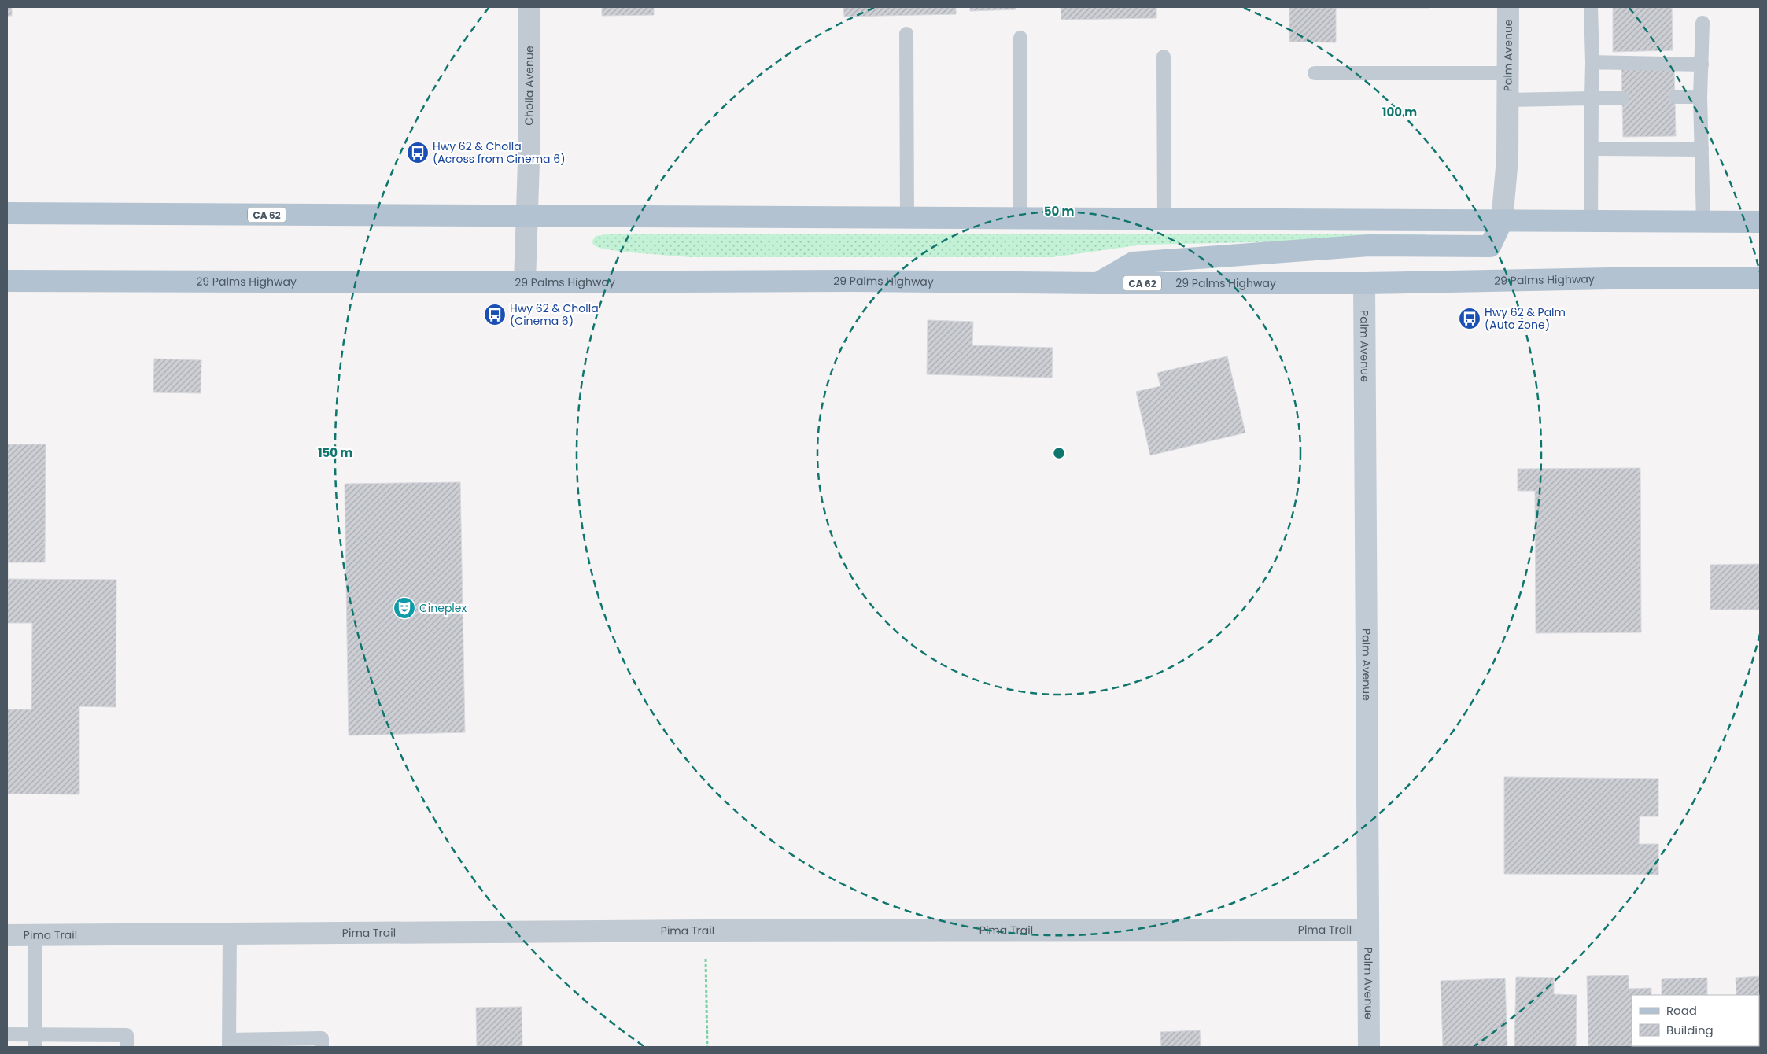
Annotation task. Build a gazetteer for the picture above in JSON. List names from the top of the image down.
{
  "streets": {
    "main road": ["CA 62", "29 Palms Highway"],
    "street": ["Palm Avenue", "Cholla Avenue", "Pima Trail"]
  },
  "crossings": [
    ["Palm Avenue", "CA 62"],
    ["Palm Avenue", "29 Palms Highway"],
    ["Palm Avenue", "Pima Trail"],
    ["Cholla Avenue", "CA 62"],
    ["Cholla Avenue", "29 Palms Highway"]
  ],
  "places": {
    "bus stop": ["Hwy 62 & Cholla (Across from Cinema 6)", "Hwy 62 & Cholla (Cinema 6)", "Hwy 62 & Palm (Auto Zone)"],
    "theatre": ["Cineplex"]
  },
  "legend": ["Road", "Building"],
  "rings": ["100 m", "50 m", "150 m"]
}
